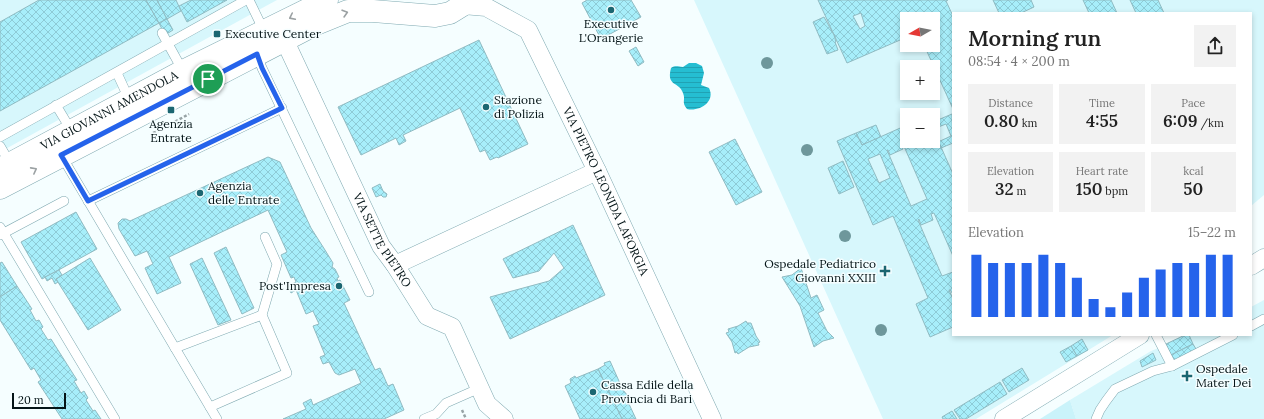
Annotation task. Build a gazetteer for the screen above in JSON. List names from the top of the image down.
{
  "streets": {
    "main road": ["VIA GIOVANNI AMENDOLA"],
    "street": ["VIA PIETRO LEONIDA LAFORGIA", "VIA SETTE PIETRO"]
  },
  "crossings": [
    ["VIA GIOVANNI AMENDOLA", "VIA PIETRO LEONIDA LAFORGIA"],
    ["VIA GIOVANNI AMENDOLA", "VIA SETTE PIETRO"]
  ],
  "places": {
    "other": [
      "Executive L'Orangerie",
      "Stazione di Polizia",
      "Agenzia delle Entrate",
      "Post'Impresa",
      "Cassa Edile della Provincia di Bari"
    ],
    "transit": ["Executive Center", "Agenzia Entrate"],
    "health": ["Ospedale Pediatrico Giovanni XXIII", "Ospedale Mater Dei"]
  },
  "scale_bar": "20 m",
  "north": "left",
  "page": {
    "map_buttons": ["+", "−"],
    "heading": ["Morning run", "08:54 · 4 × 200 m"],
    "stats": [
      ["Distance", "0.80 km"],
      ["Time", "4:55"],
      ["Pace", "6:09 /km"],
      ["Elevation", "32 m"],
      ["Heart rate", "150 bpm"],
      ["kcal", "50"]
    ],
    "chart": ["Elevation", "15–22 m"],
    "scale": "20 m"
  }
}
